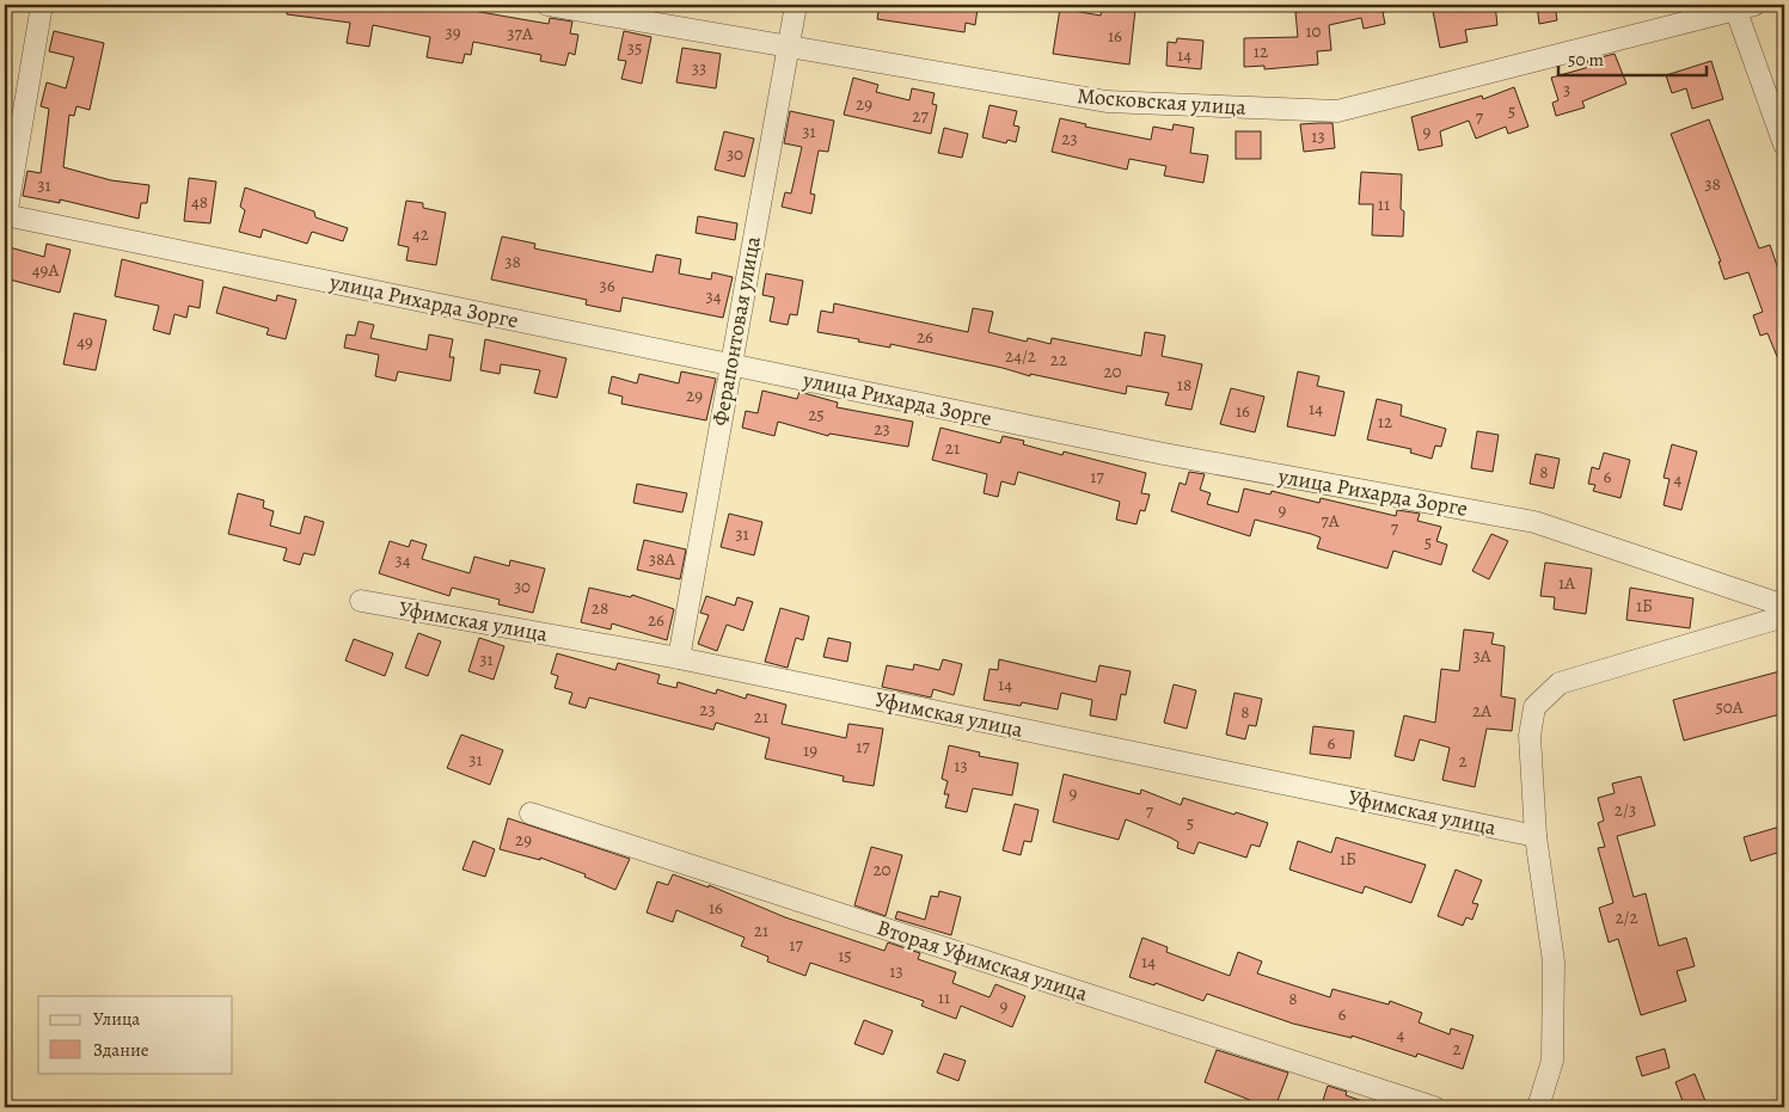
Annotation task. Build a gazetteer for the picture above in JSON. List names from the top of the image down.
{
  "streets": {
    "street": [
      "Московская улица",
      "улица Рихарда Зорге",
      "Ферапонтовая улица",
      "Уфимская улица",
      "Вторая Уфимская улица"
    ]
  },
  "crossings": [
    ["Московская улица", "Ферапонтовая улица"],
    ["улица Рихарда Зорге", "Ферапонтовая улица"],
    ["Ферапонтовая улица", "Уфимская улица"]
  ],
  "house_numbers": [
    "10",
    "39",
    "37А",
    "16",
    "35",
    "12",
    "14",
    "33",
    "3",
    "29",
    "5",
    "27",
    "7",
    "31",
    "9",
    "13",
    "23",
    "30",
    "38",
    "31",
    "48",
    "11",
    "42",
    "38",
    "49А",
    "36",
    "34",
    "26",
    "49",
    "24/2",
    "22",
    "20",
    "18",
    "29",
    "14",
    "16",
    "25",
    "12",
    "23",
    "21",
    "8",
    "17",
    "6",
    "4",
    "9",
    "7А",
    "7",
    "31",
    "5",
    "38А",
    "34",
    "1А",
    "30",
    "1Б",
    "28",
    "26",
    "3А",
    "31",
    "14",
    "50А",
    "23",
    "2А",
    "8",
    "21",
    "6",
    "17",
    "19",
    "31",
    "2",
    "13",
    "9",
    "2/3",
    "7",
    "5",
    "29",
    "1Б",
    "20",
    "16",
    "2/2",
    "21",
    "17",
    "15",
    "14",
    "13",
    "11",
    "8",
    "9",
    "6",
    "4",
    "2"
  ],
  "legend": ["Улица", "Здание"],
  "scale_bar": "50 m"
}
